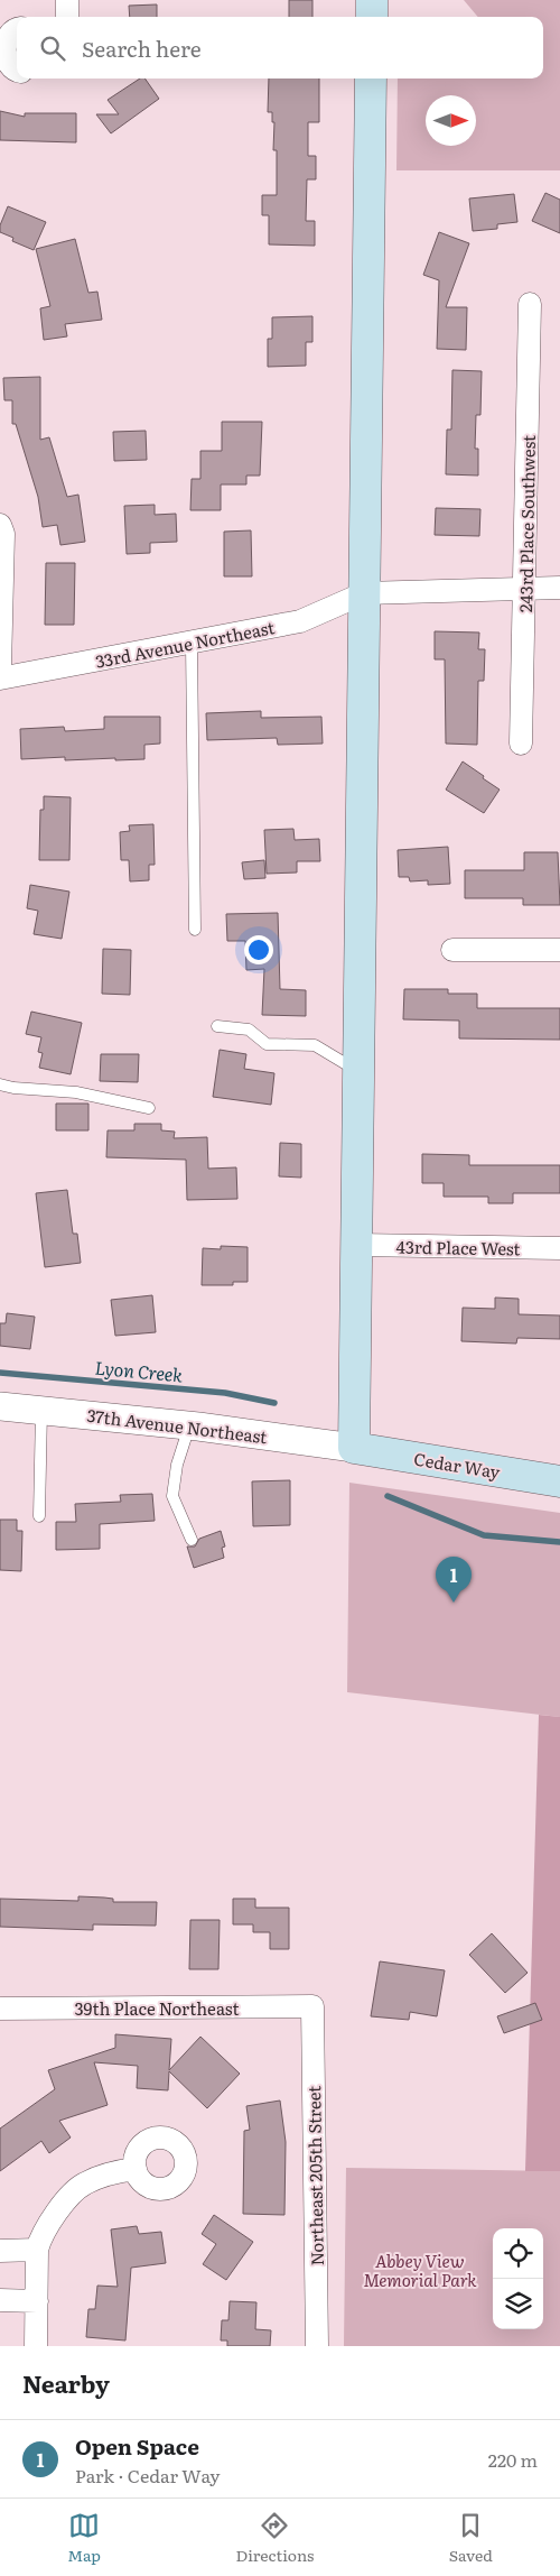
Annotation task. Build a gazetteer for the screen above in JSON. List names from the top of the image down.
{
  "streets": {
    "main road": ["Cedar Way"],
    "street": [
      "243rd Place Southwest",
      "33rd Avenue Northeast",
      "43rd Place West",
      "37th Avenue Northeast",
      "39th Place Northeast",
      "Northeast 205th Street"
    ]
  },
  "crossings": [
    ["37th Avenue Northeast", "Cedar Way"],
    ["39th Place Northeast", "Northeast 205th Street"]
  ],
  "water": ["Lyon Creek"],
  "parks": ["Abbey View Memorial Park"],
  "north": "right",
  "page": {
    "search": "Search here",
    "pins": "1",
    "heading": "Nearby",
    "list": [
      {
        "mark": "1",
        "name": "Open Space",
        "note": "Park · Cedar Way",
        "value": "220 m"
      }
    ],
    "nav": ["Map", "Directions", "Saved"]
  }
}
